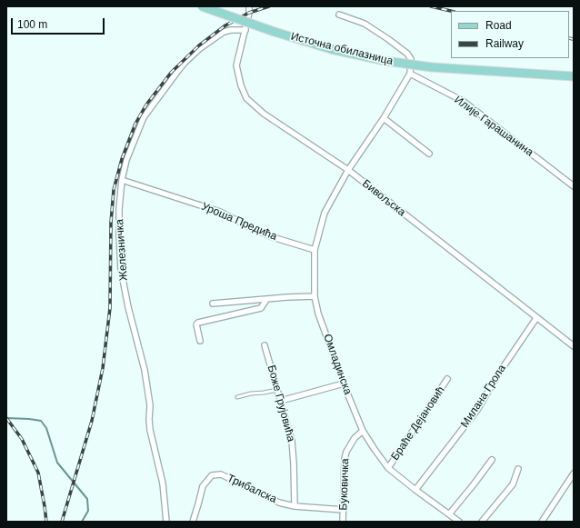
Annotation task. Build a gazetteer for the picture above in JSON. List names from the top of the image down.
{
  "streets": {
    "main road": ["Источна обилазница"],
    "street": [
      "Илије Гарашанина",
      "Бивољска",
      "Уроша Предића",
      "Железничка",
      "Омладинска",
      "Милана Грола",
      "Боже Грујовића",
      "Браће Дејановић",
      "Буковичка",
      "Трибалска"
    ]
  },
  "crossings": [
    ["Бивољска", "Железничка"],
    ["Бивољска", "Омладинска"],
    ["Бивољска", "Милана Грола"],
    ["Уроша Предића", "Железничка"],
    ["Уроша Предића", "Омладинска"],
    ["Омладинска", "Милана Грола"],
    ["Омладинска", "Браће Дејановић"],
    ["Омладинска", "Буковичка"],
    ["Боже Грујовића", "Трибалска"],
    ["Буковичка", "Трибалска"]
  ],
  "legend": ["Road", "Railway"],
  "scale_bar": "100 m"
}
